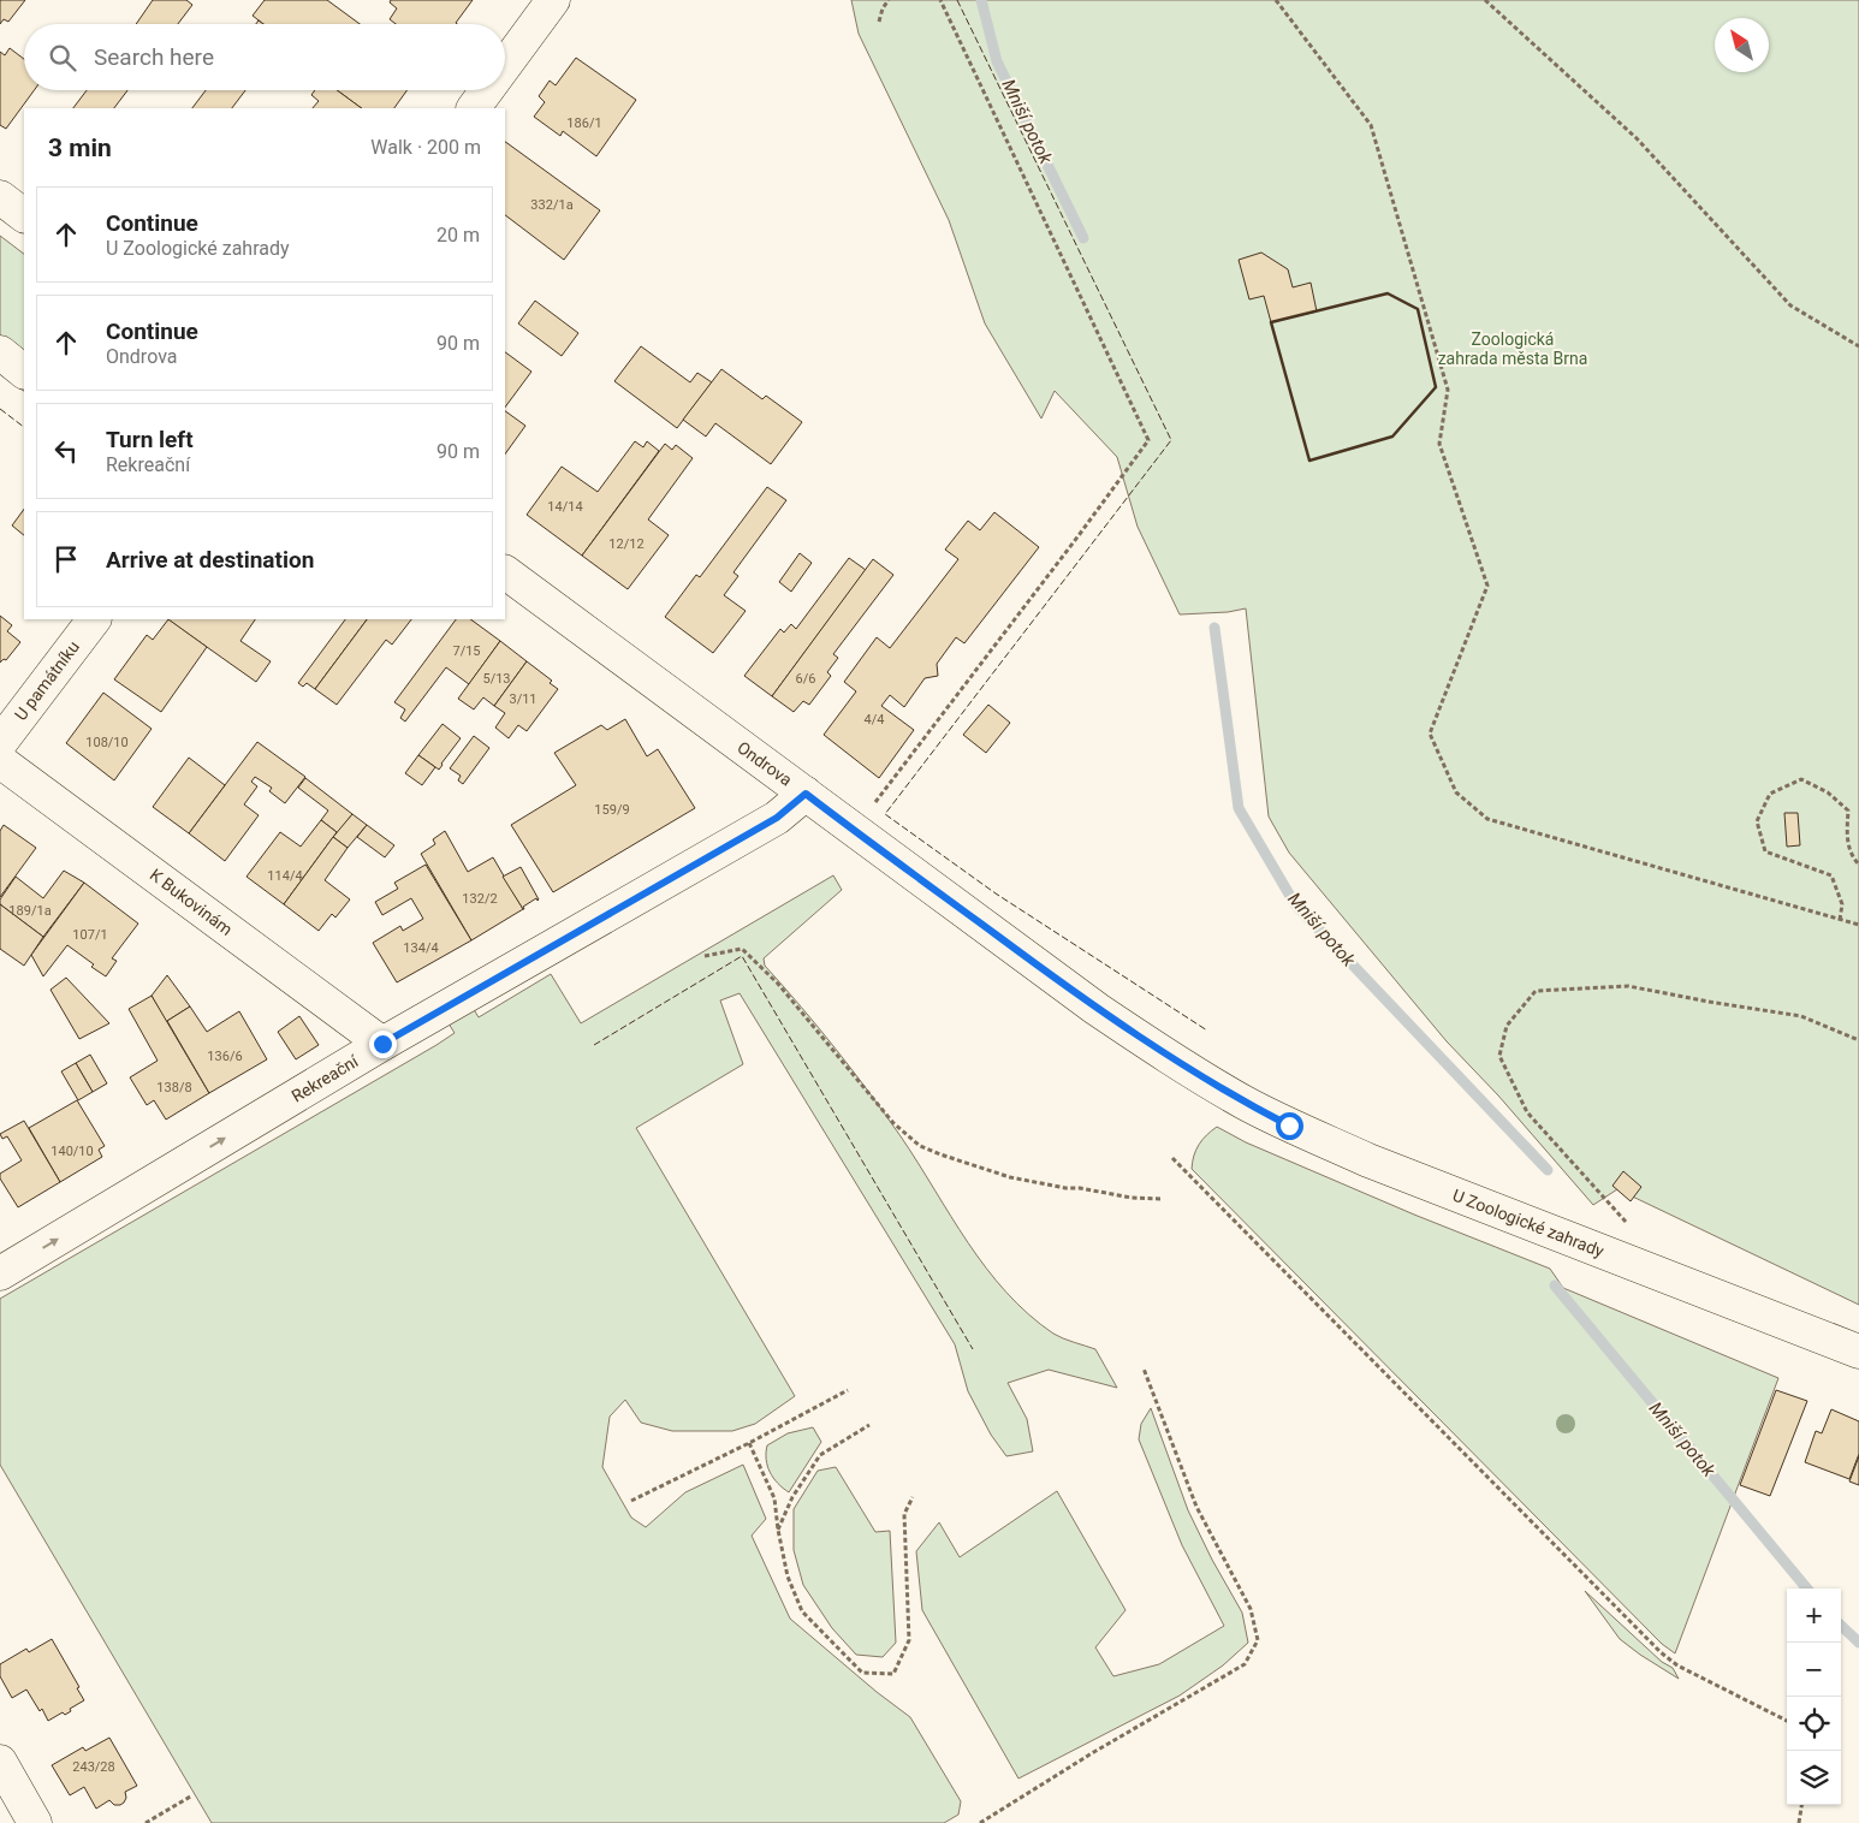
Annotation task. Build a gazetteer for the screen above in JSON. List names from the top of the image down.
{
  "streets": {
    "street": [
      "U památníku",
      "Ondrova",
      "K Bukovinám",
      "Rekreační",
      "U Zoologické zahrady"
    ]
  },
  "crossings": [
    ["Ondrova", "Rekreační"],
    ["Ondrova", "U Zoologické zahrady"],
    ["K Bukovinám", "Rekreační"]
  ],
  "one_way": ["Rekreační"],
  "water": ["Mniší potok"],
  "parks": ["Zoologická zahrada města Brna"],
  "house_numbers": [
    "186/1",
    "332/1a",
    "14/14",
    "12/12",
    "7/15",
    "5/13",
    "6/6",
    "3/11",
    "4/4",
    "108/10",
    "159/9",
    "114/4",
    "132/2",
    "189/1a",
    "107/1",
    "134/4",
    "136/6",
    "138/8",
    "140/10",
    "243/28"
  ],
  "north": "top left",
  "page": {
    "search": "Search here",
    "heading": ["3 min", "Walk · 200 m"],
    "list": [
      ["Continue", "U Zoologické zahrady", "20 m"],
      ["Continue", "Ondrova", "90 m"],
      ["Turn left", "Rekreační", "90 m"],
      "Arrive at destination"
    ],
    "map_buttons": ["+", "−"]
  }
}
